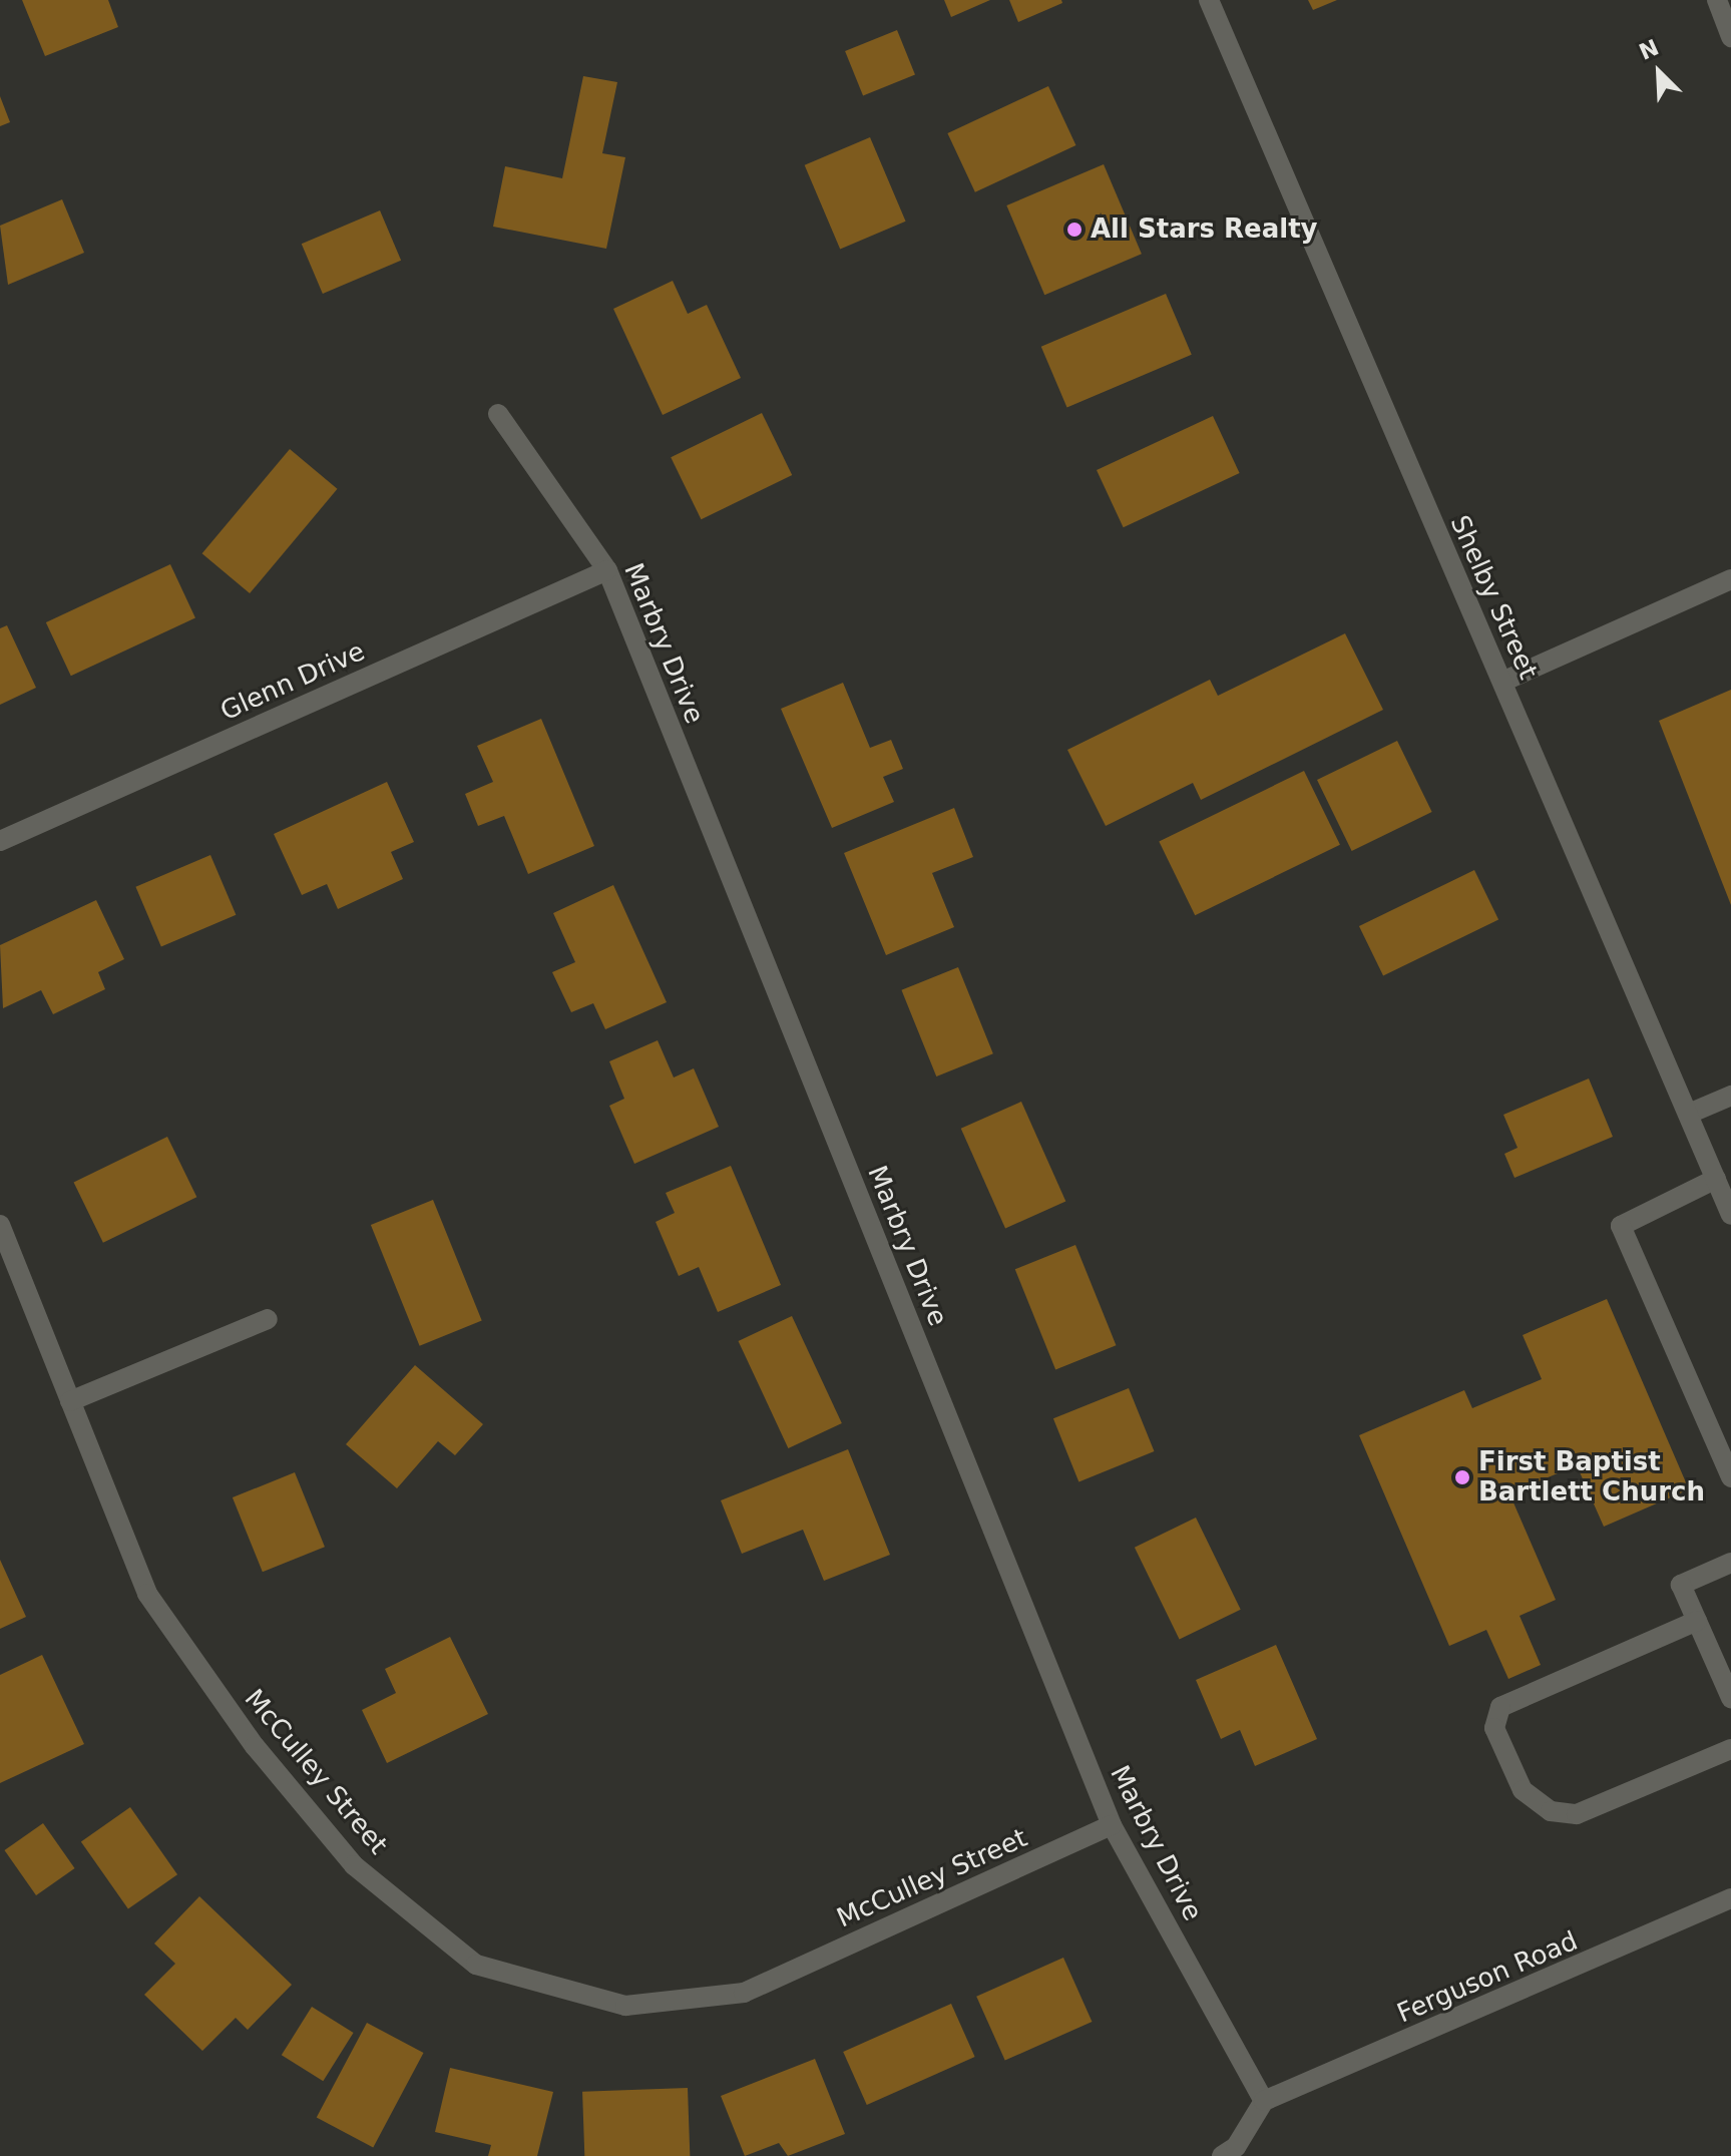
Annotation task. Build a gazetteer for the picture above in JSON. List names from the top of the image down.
{
  "streets": {
    "street": [
      "Shelby Street",
      "Marbry Drive",
      "Glenn Drive",
      "McCulley Street",
      "Ferguson Road"
    ]
  },
  "crossings": [
    ["Marbry Drive", "Glenn Drive"],
    ["Marbry Drive", "McCulley Street"],
    ["Marbry Drive", "Ferguson Road"]
  ],
  "places": ["All Stars Realty", "First Baptist Bartlett Church"],
  "north": "top left"
}
